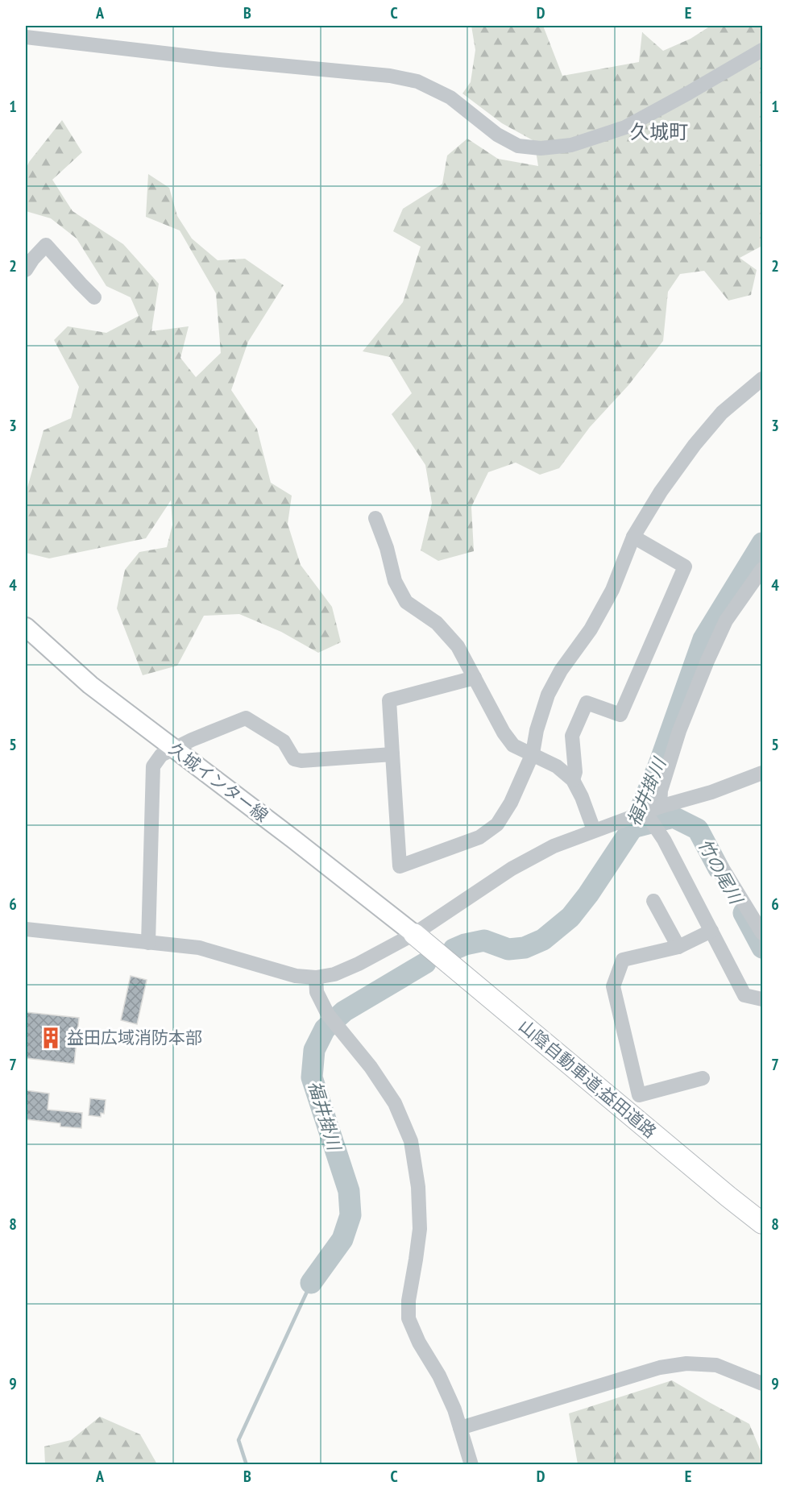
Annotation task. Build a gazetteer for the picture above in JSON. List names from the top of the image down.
{
  "streets": {
    "highway": ["山陰自動車道;益田道路"],
    "main road": ["久城インター線"]
  },
  "crossings": [
    ["久城インター線", "山陰自動車道;益田道路"]
  ],
  "districts": ["久城町"],
  "water": ["福井掛川", "竹の尾川"],
  "places": {
    "building": ["益田広域消防本部"]
  },
  "grid": {
    "columns": [
      "A",
      "B",
      "C",
      "D",
      "E"
    ],
    "rows": [
      "1",
      "2",
      "3",
      "4",
      "5",
      "6",
      "7",
      "8",
      "9"
    ]
  }
}
